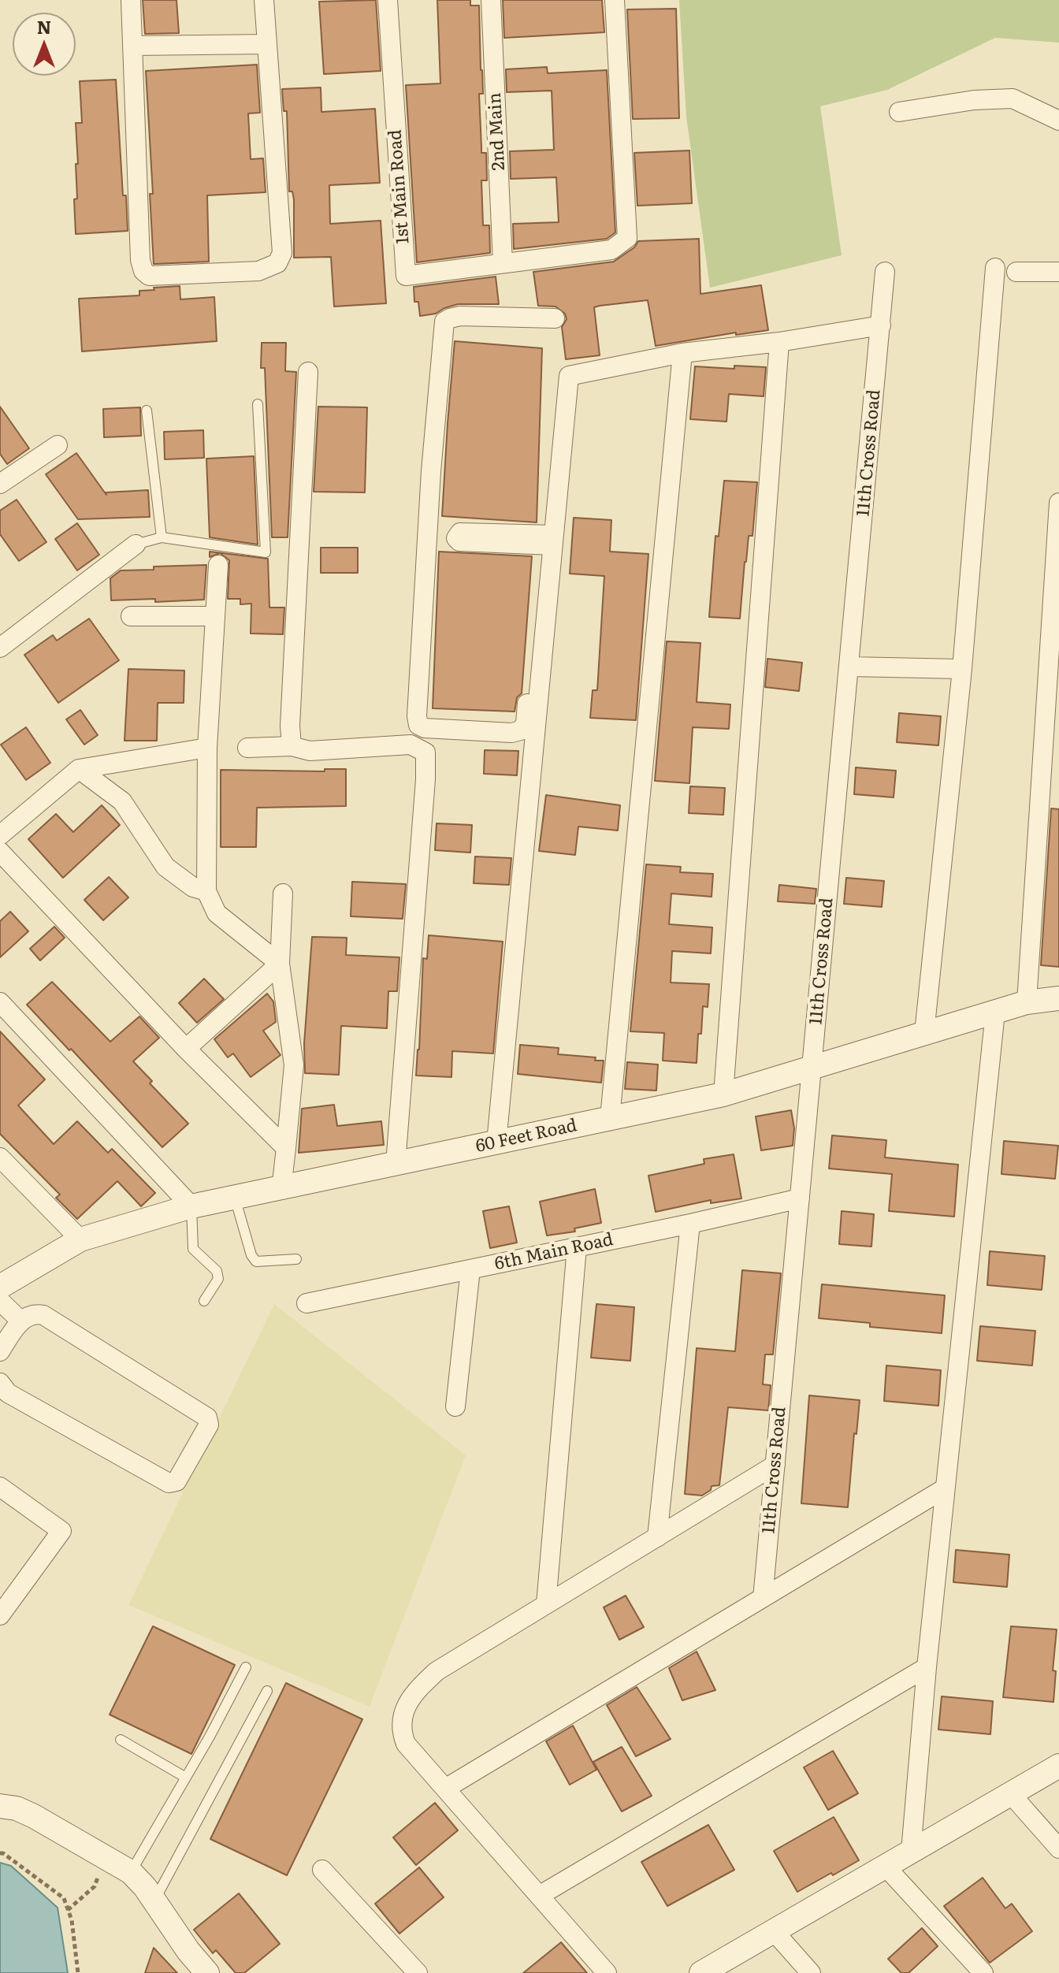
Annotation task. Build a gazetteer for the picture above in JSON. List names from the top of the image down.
{
  "streets": {
    "street": [
      "2nd Main",
      "1st Main Road",
      "11th Cross Road",
      "60 Feet Road",
      "6th Main Road"
    ]
  },
  "crossings": [
    ["2nd Main", "1st Main Road"],
    ["11th Cross Road", "60 Feet Road"],
    ["11th Cross Road", "6th Main Road"]
  ],
  "north": "top"
}
